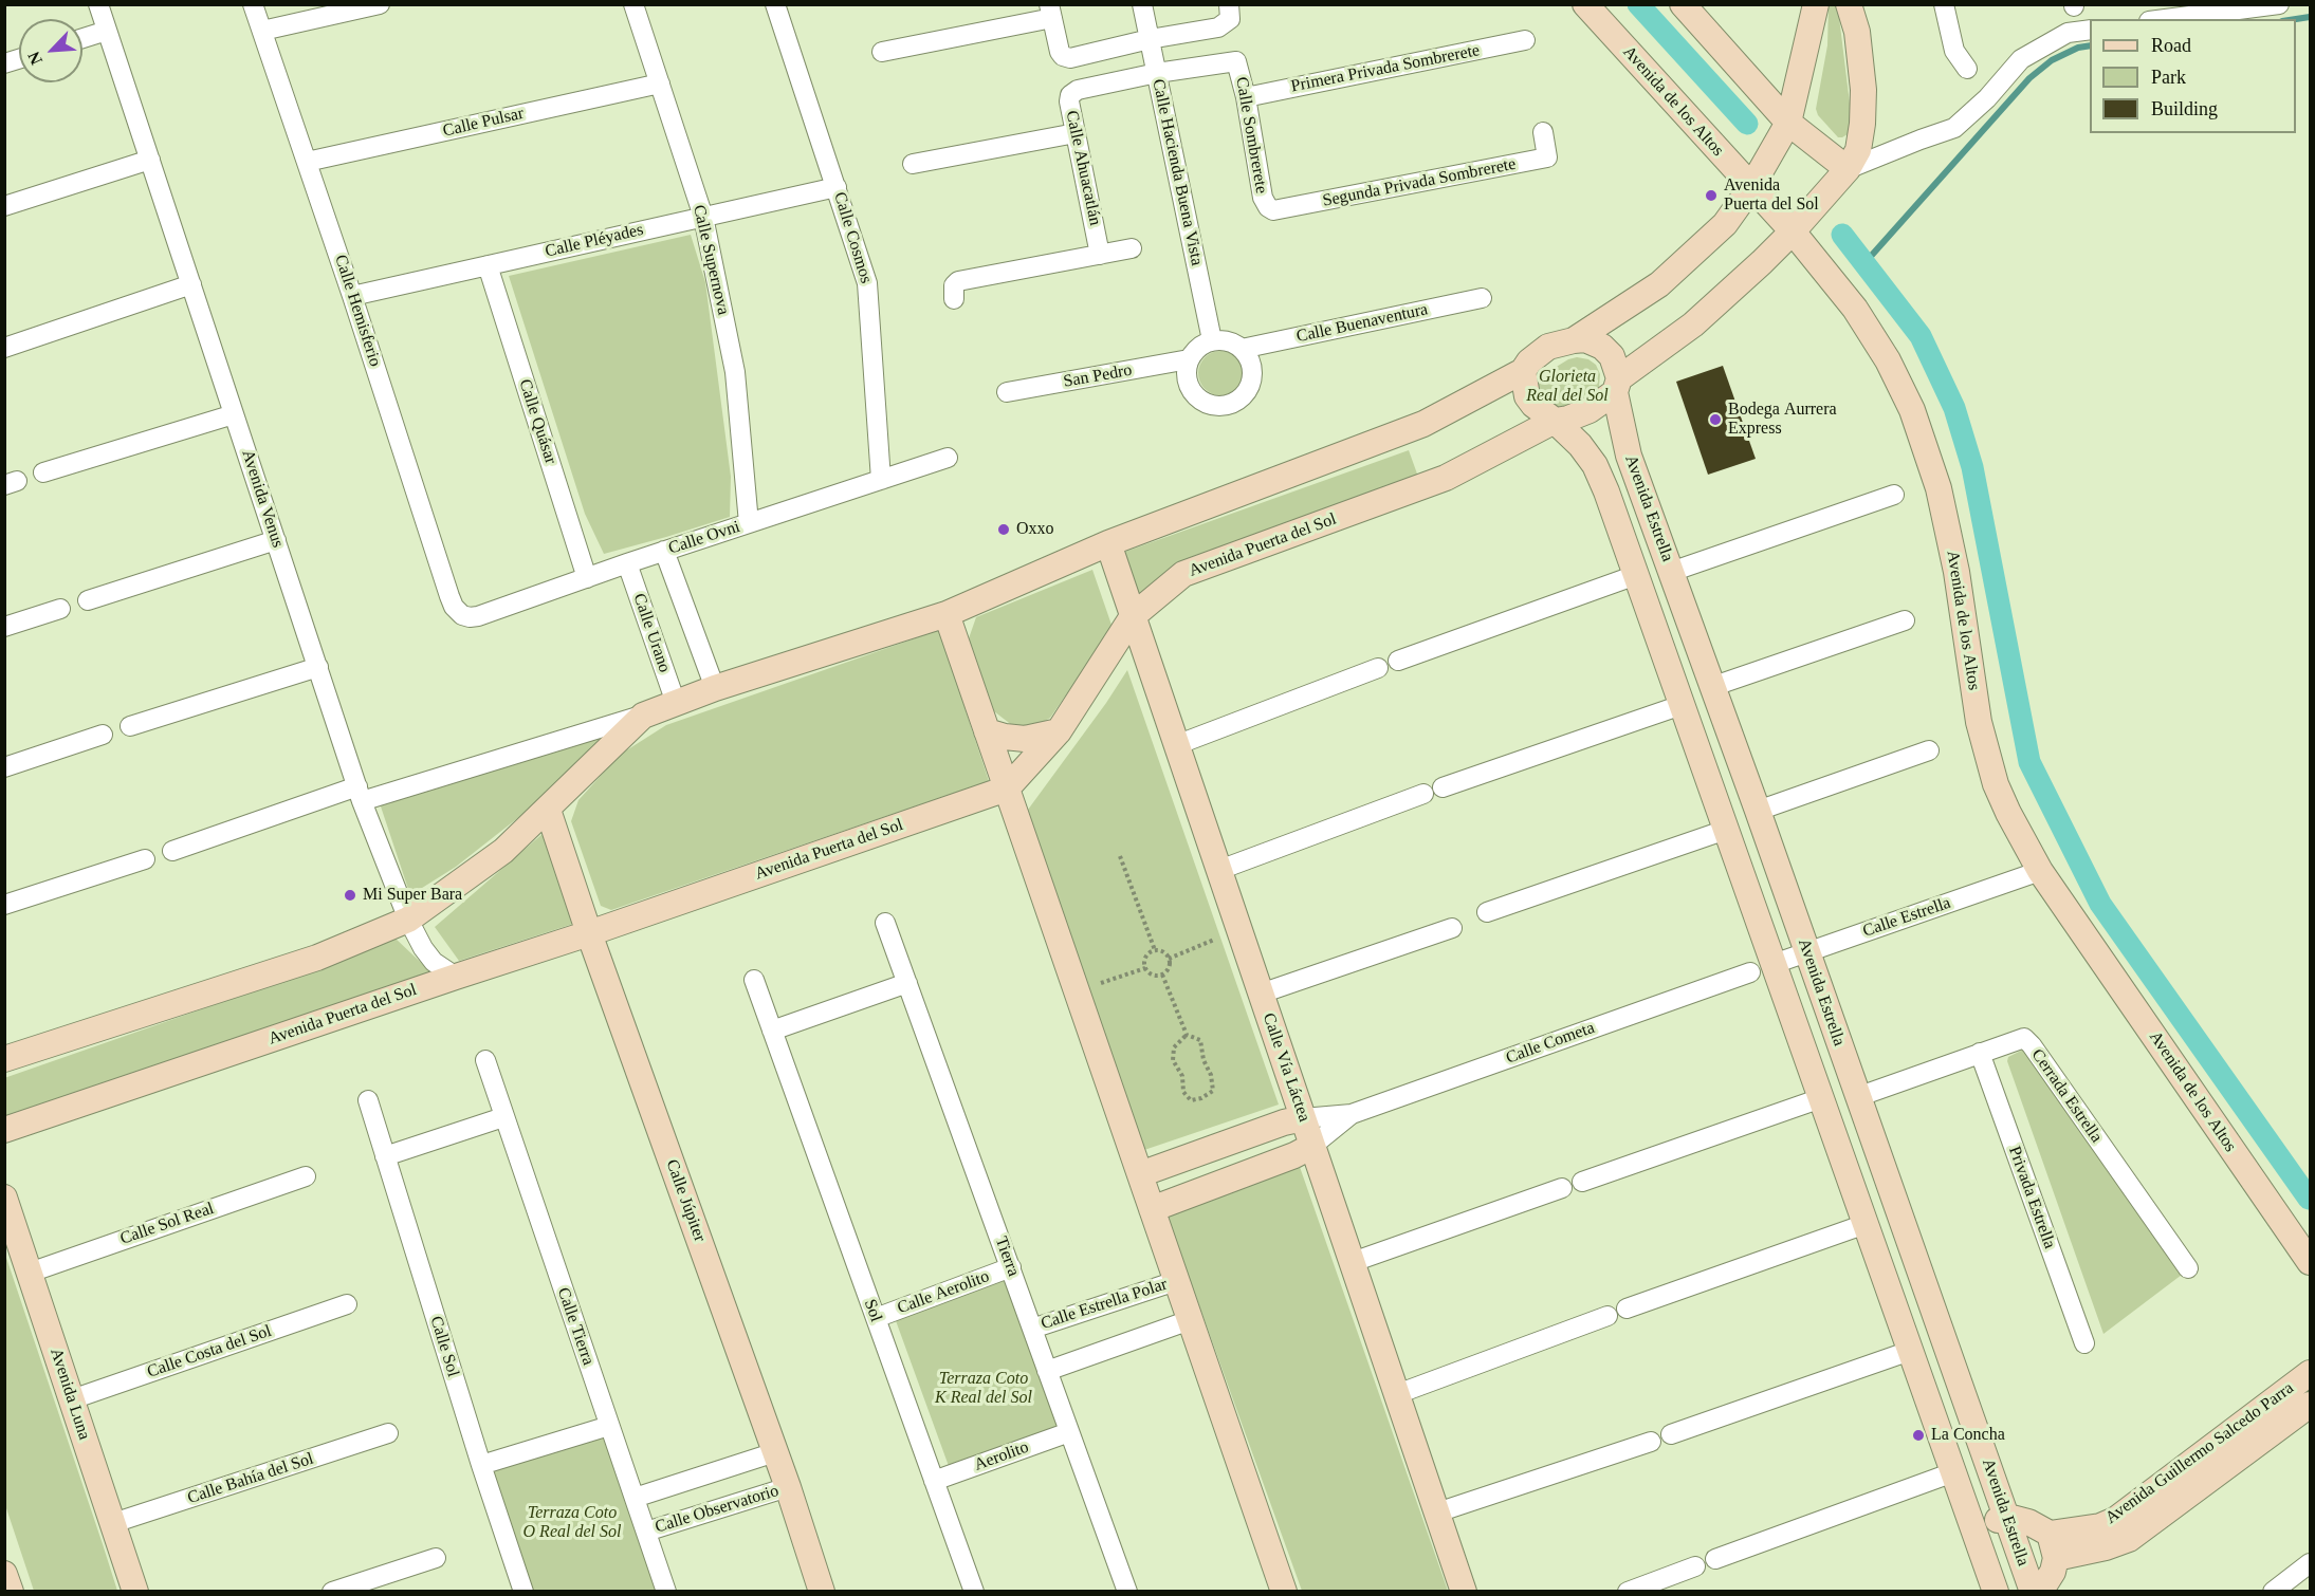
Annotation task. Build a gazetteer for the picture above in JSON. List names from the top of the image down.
{
  "streets": {
    "street": [
      "Primera Privada Sombrerete",
      "Avenida de los Altos",
      "Calle Pulsar",
      "Calle Sombrerete",
      "Calle Ahuacatlán",
      "Calle Hacienda Buena Vista",
      "Segunda Privada Sombrerete",
      "Calle Cosmos",
      "Calle Pléyades",
      "Calle Supernova",
      "Calle Hemisferio",
      "Calle Buenaventura",
      "San Pedro",
      "Calle Quásar",
      "Avenida Venus",
      "Avenida Estrella",
      "Calle Ovni",
      "Avenida Puerta del Sol",
      "Calle Urano",
      "Calle Estrella",
      "Calle Cometa",
      "Calle Vía Láctea",
      "Cerrada Estrella",
      "Privada Estrella",
      "Calle Júpiter",
      "Calle Sol Real",
      "Tierra",
      "Calle Aerolito",
      "Calle Estrella Polar",
      "Sol",
      "Calle Tierra",
      "Calle Sol",
      "Calle Costa del Sol",
      "Avenida Luna",
      "Avenida Guillermo Salcedo Parra",
      "Aerolito",
      "Calle Bahía del Sol",
      "Calle Observatorio"
    ]
  },
  "crossings": [
    ["Primera Privada Sombrerete", "Calle Sombrerete"],
    ["Avenida de los Altos", "Calle Estrella"],
    ["Calle Pulsar", "Calle Supernova"],
    ["Calle Pulsar", "Calle Hemisferio"],
    ["Calle Sombrerete", "Calle Ahuacatlán"],
    ["Calle Sombrerete", "Calle Hacienda Buena Vista"],
    ["Calle Sombrerete", "Segunda Privada Sombrerete"],
    ["Calle Ahuacatlán", "Calle Hacienda Buena Vista"],
    ["Calle Hacienda Buena Vista", "Calle Buenaventura"],
    ["Calle Hacienda Buena Vista", "San Pedro"],
    ["Calle Cosmos", "Calle Pléyades"],
    ["Calle Cosmos", "Calle Ovni"],
    ["Calle Pléyades", "Calle Supernova"],
    ["Calle Pléyades", "Calle Hemisferio"],
    ["Calle Pléyades", "Calle Quásar"],
    ["Calle Supernova", "Calle Ovni"],
    ["Calle Hemisferio", "Calle Ovni"],
    ["Calle Buenaventura", "San Pedro"],
    ["Calle Quásar", "Calle Ovni"],
    ["Avenida Venus", "Avenida Puerta del Sol"],
    ["Avenida Estrella", "Avenida Puerta del Sol"],
    ["Avenida Estrella", "Calle Estrella"],
    ["Avenida Estrella", "Calle Cometa"],
    ["Avenida Estrella", "Cerrada Estrella"],
    ["Calle Ovni", "Calle Urano"],
    ["Avenida Puerta del Sol", "Calle Vía Láctea"],
    ["Avenida Puerta del Sol", "Calle Júpiter"],
    ["Calle Estrella", "Calle Cometa"],
    ["Calle Cometa", "Calle Vía Láctea"],
    ["Cerrada Estrella", "Privada Estrella"],
    ["Calle Júpiter", "Calle Observatorio"],
    ["Calle Sol Real", "Avenida Luna"],
    ["Tierra", "Calle Aerolito"],
    ["Tierra", "Calle Estrella Polar"],
    ["Tierra", "Aerolito"],
    ["Calle Aerolito", "Sol"],
    ["Sol", "Aerolito"],
    ["Calle Tierra", "Calle Observatorio"],
    ["Calle Costa del Sol", "Avenida Luna"],
    ["Avenida Luna", "Calle Bahía del Sol"]
  ],
  "parks": ["Glorieta Real del Sol", "Terraza Coto K Real del Sol", "Terraza Coto O Real del Sol"],
  "places": [
    "Avenida Puerta del Sol",
    "Bodega Aurrera Express",
    "Oxxo",
    "Mi Super Bara",
    "La Concha"
  ],
  "legend": ["Road", "Park", "Building"],
  "north": "bottom left"
}
